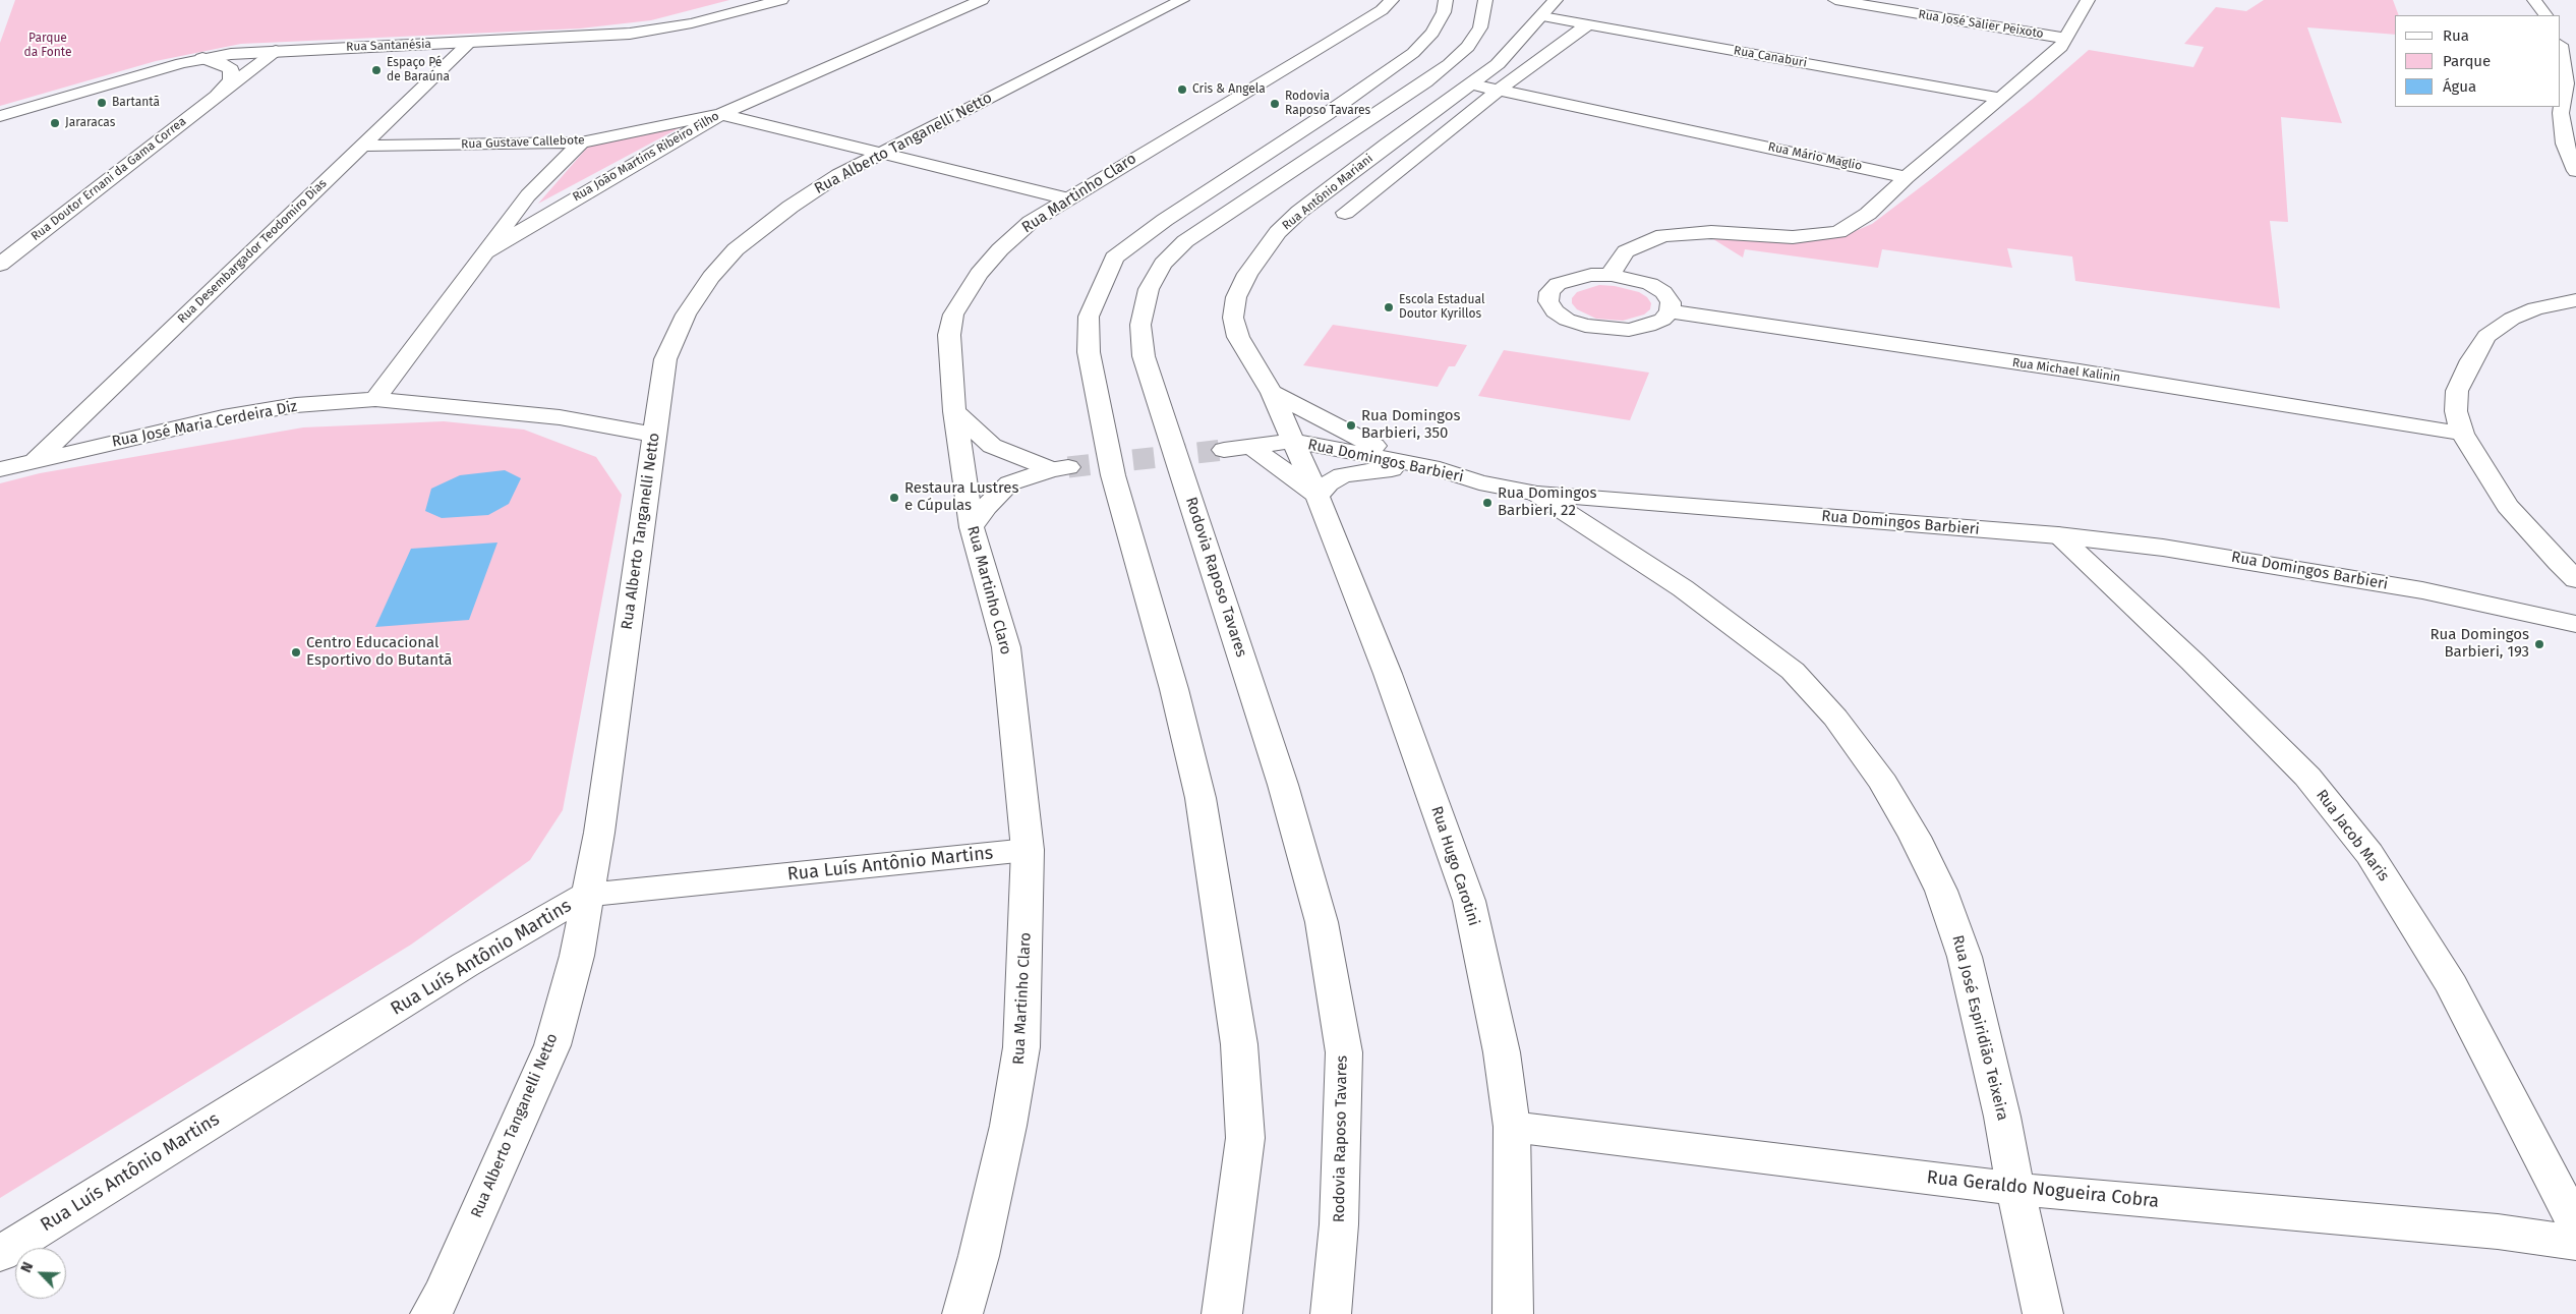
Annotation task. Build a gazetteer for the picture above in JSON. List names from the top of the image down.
{
  "streets": {
    "main road": [
      "Rua José Salier Peixoto",
      "Rua Santanésia",
      "Rua Canaburi",
      "Rua Gustave Callebote",
      "Rua Alberto Tanganelli Netto",
      "Rua João Martins Ribeiro Filho",
      "Rua Mário Maglio",
      "Rua Doutor Ernani da Gama Correa",
      "Rua Antônio Mariani",
      "Rua Martinho Claro",
      "Rua Desembargador Teodomiro Dias",
      "Rua Michael Kalinin",
      "Rua José Maria Cerdeira Diz",
      "Rua Domingos Barbieri",
      "Rodovia Raposo Tavares",
      "Rua Jacob Maris",
      "Rua Luís Antônio Martins",
      "Rua Hugo Carotini",
      "Rua José Espiridião Teixeira",
      "Rua Geraldo Nogueira Cobra"
    ]
  },
  "crossings": [
    ["Rua Santanésia", "Rua Doutor Ernani da Gama Correa"],
    ["Rua Santanésia", "Rua Desembargador Teodomiro Dias"],
    ["Rua Canaburi", "Rua Antônio Mariani"],
    ["Rua Gustave Callebote", "Rua Alberto Tanganelli Netto"],
    ["Rua Gustave Callebote", "Rua João Martins Ribeiro Filho"],
    ["Rua Gustave Callebote", "Rua Martinho Claro"],
    ["Rua Gustave Callebote", "Rua Desembargador Teodomiro Dias"],
    ["Rua Alberto Tanganelli Netto", "Rua José Maria Cerdeira Diz"],
    ["Rua Alberto Tanganelli Netto", "Rua Luís Antônio Martins"],
    ["Rua João Martins Ribeiro Filho", "Rua José Maria Cerdeira Diz"],
    ["Rua Mário Maglio", "Rua Antônio Mariani"],
    ["Rua Antônio Mariani", "Rua Domingos Barbieri"],
    ["Rua Antônio Mariani", "Rua Hugo Carotini"],
    ["Rua Martinho Claro", "Rua Luís Antônio Martins"],
    ["Rua Desembargador Teodomiro Dias", "Rua José Maria Cerdeira Diz"],
    ["Rua Domingos Barbieri", "Rua Jacob Maris"],
    ["Rua Domingos Barbieri", "Rua Hugo Carotini"],
    ["Rua Domingos Barbieri", "Rua José Espiridião Teixeira"],
    ["Rua Hugo Carotini", "Rua Geraldo Nogueira Cobra"],
    ["Rua José Espiridião Teixeira", "Rua Geraldo Nogueira Cobra"]
  ],
  "parks": ["Parque da Fonte"],
  "places": [
    "Espaço Pé de Baraúna",
    "Cris & Angela",
    "Bartantã",
    "Rodovia Raposo Tavares",
    "Jararacas",
    "Escola Estadual Doutor Kyrillos",
    "Rua Domingos Barbieri, 350",
    "Restaura Lustres e Cúpulas",
    "Rua Domingos Barbieri, 22",
    "Rua Domingos Barbieri, 193",
    "Centro Educacional Esportivo do Butantã"
  ],
  "legend": ["Rua", "Parque", "Água"],
  "north": "top left"
}
